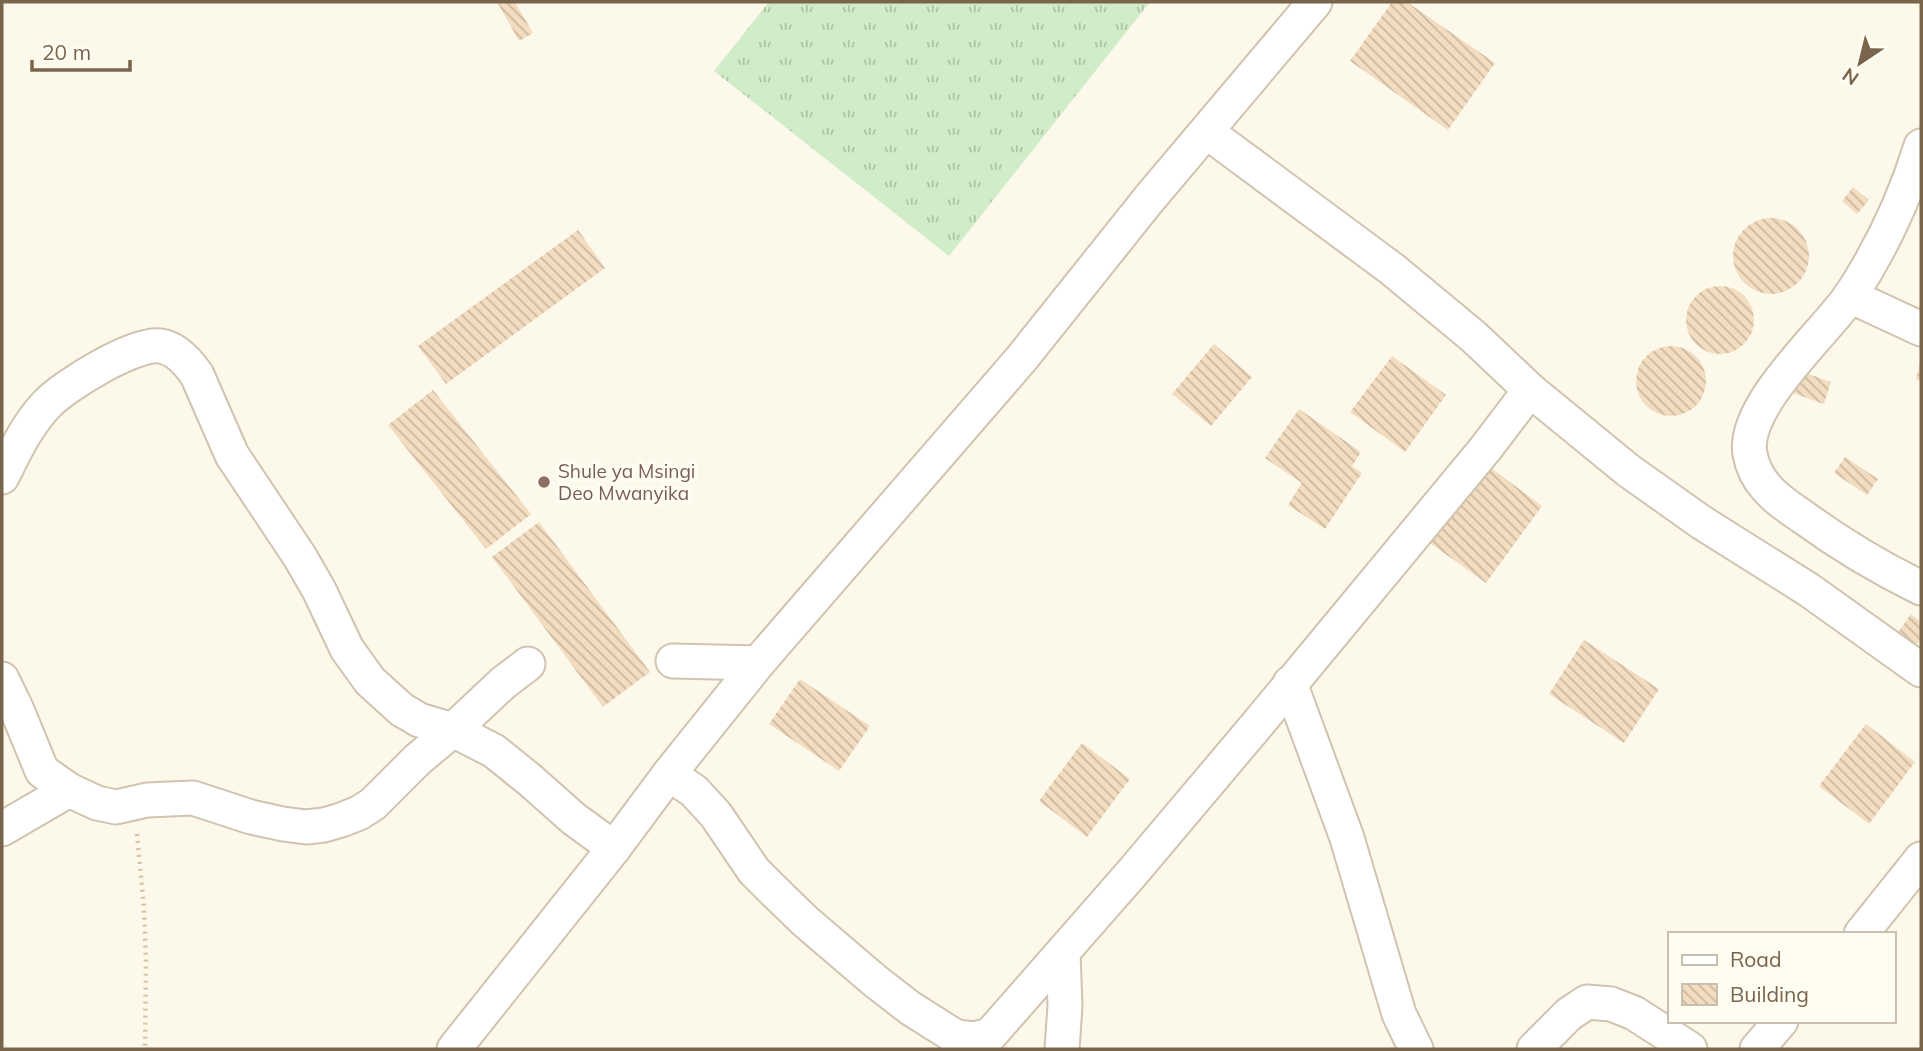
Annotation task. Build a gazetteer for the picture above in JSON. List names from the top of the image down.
{
  "places": ["Shule ya Msingi Deo Mwanyika"],
  "legend": ["Road", "Building"],
  "scale_bar": "20 m",
  "north": "bottom left"
}
